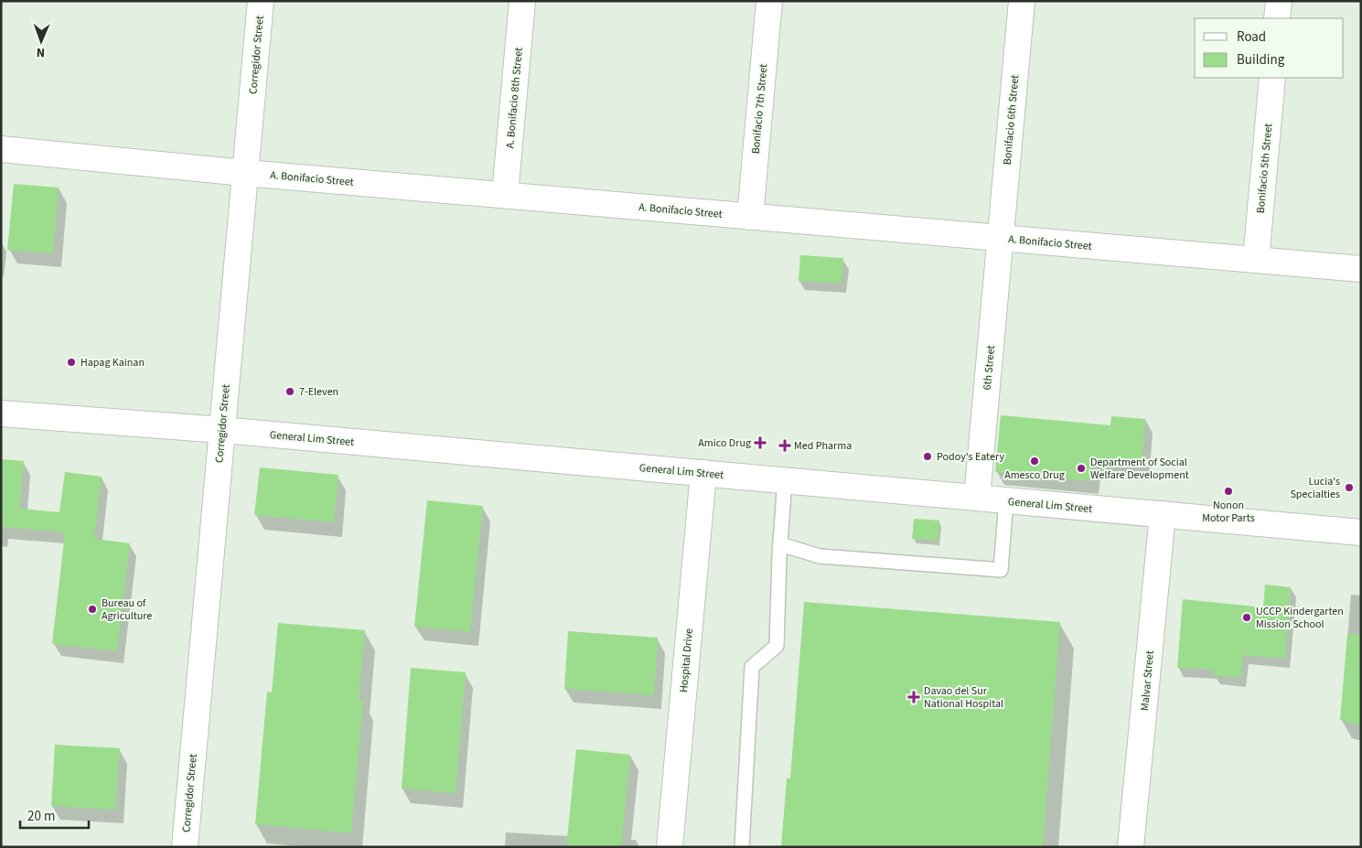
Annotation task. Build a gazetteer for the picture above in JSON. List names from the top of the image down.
{
  "streets": {
    "street": [
      "Corregidor Street",
      "A. Bonifacio 8th Street",
      "Bonifacio 7th Street",
      "Bonifacio 6th Street",
      "Bonifacio 5th Street",
      "A. Bonifacio Street",
      "6th Street",
      "General Lim Street",
      "Hospital Drive",
      "Malvar Street"
    ]
  },
  "crossings": [
    ["Corregidor Street", "A. Bonifacio Street"],
    ["Corregidor Street", "General Lim Street"],
    ["A. Bonifacio 8th Street", "A. Bonifacio Street"],
    ["Bonifacio 7th Street", "A. Bonifacio Street"],
    ["Bonifacio 6th Street", "A. Bonifacio Street"],
    ["Bonifacio 6th Street", "6th Street"],
    ["Bonifacio 5th Street", "A. Bonifacio Street"],
    ["A. Bonifacio Street", "6th Street"],
    ["6th Street", "General Lim Street"],
    ["General Lim Street", "Hospital Drive"],
    ["General Lim Street", "Malvar Street"]
  ],
  "places": {
    "other": [
      "Hapag Kainan",
      "7-Eleven",
      "Podoy's Eatery",
      "Amesco Drug",
      "Department of Social Welfare Development",
      "Lucia's Specialties",
      "Nonon Motor Parts",
      "Bureau of Agriculture",
      "UCCP Kindergarten Mission School"
    ],
    "health": ["Amico Drug", "Med Pharma", "Davao del Sur National Hospital"]
  },
  "legend": ["Road", "Building"],
  "scale_bar": "20 m",
  "north": "bottom"
}
